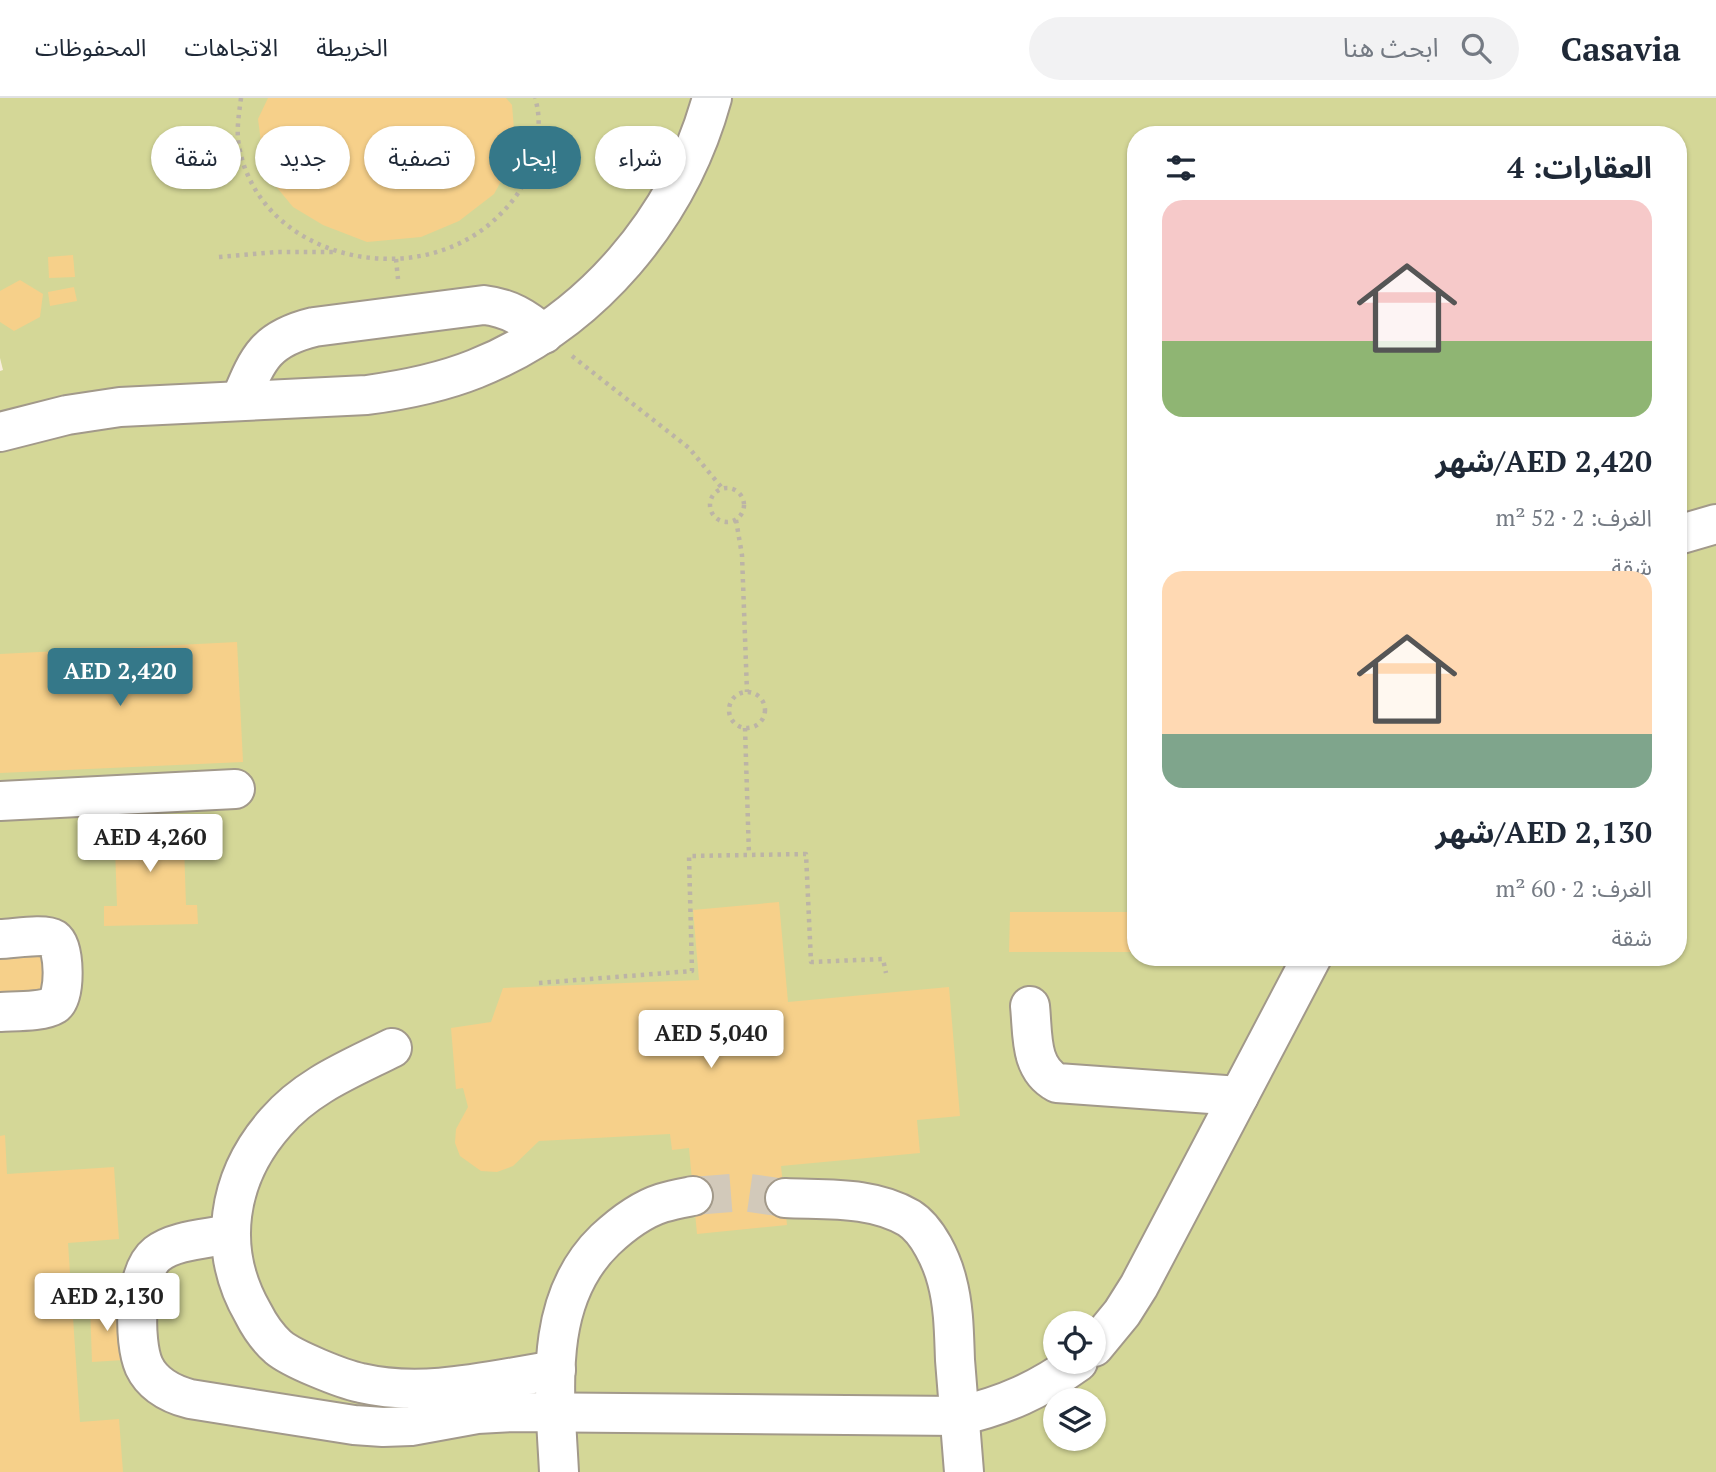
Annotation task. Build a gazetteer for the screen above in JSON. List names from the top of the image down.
{
  "page": {
    "header": "Casavia",
    "search": "ابحث هنا",
    "nav": ["الخريطة", "الاتجاهات", "المحفوظات"],
    "chip": [
      "شراء",
      "إيجار",
      "تصفية",
      "جديد",
      "شقة"
    ],
    "heading": "العقارات: 4",
    "list": [
      {
        "name": "AED 2,420/شهر",
        "note": "الغرف: 2 · 52 m² · شقة"
      },
      {
        "name": "AED 2,130/شهر",
        "note": "الغرف: 2 · 60 m² · شقة"
      }
    ],
    "price": [
      "AED 2,420",
      "AED 4,260",
      "AED 5,040",
      "AED 2,130"
    ]
  }
}
